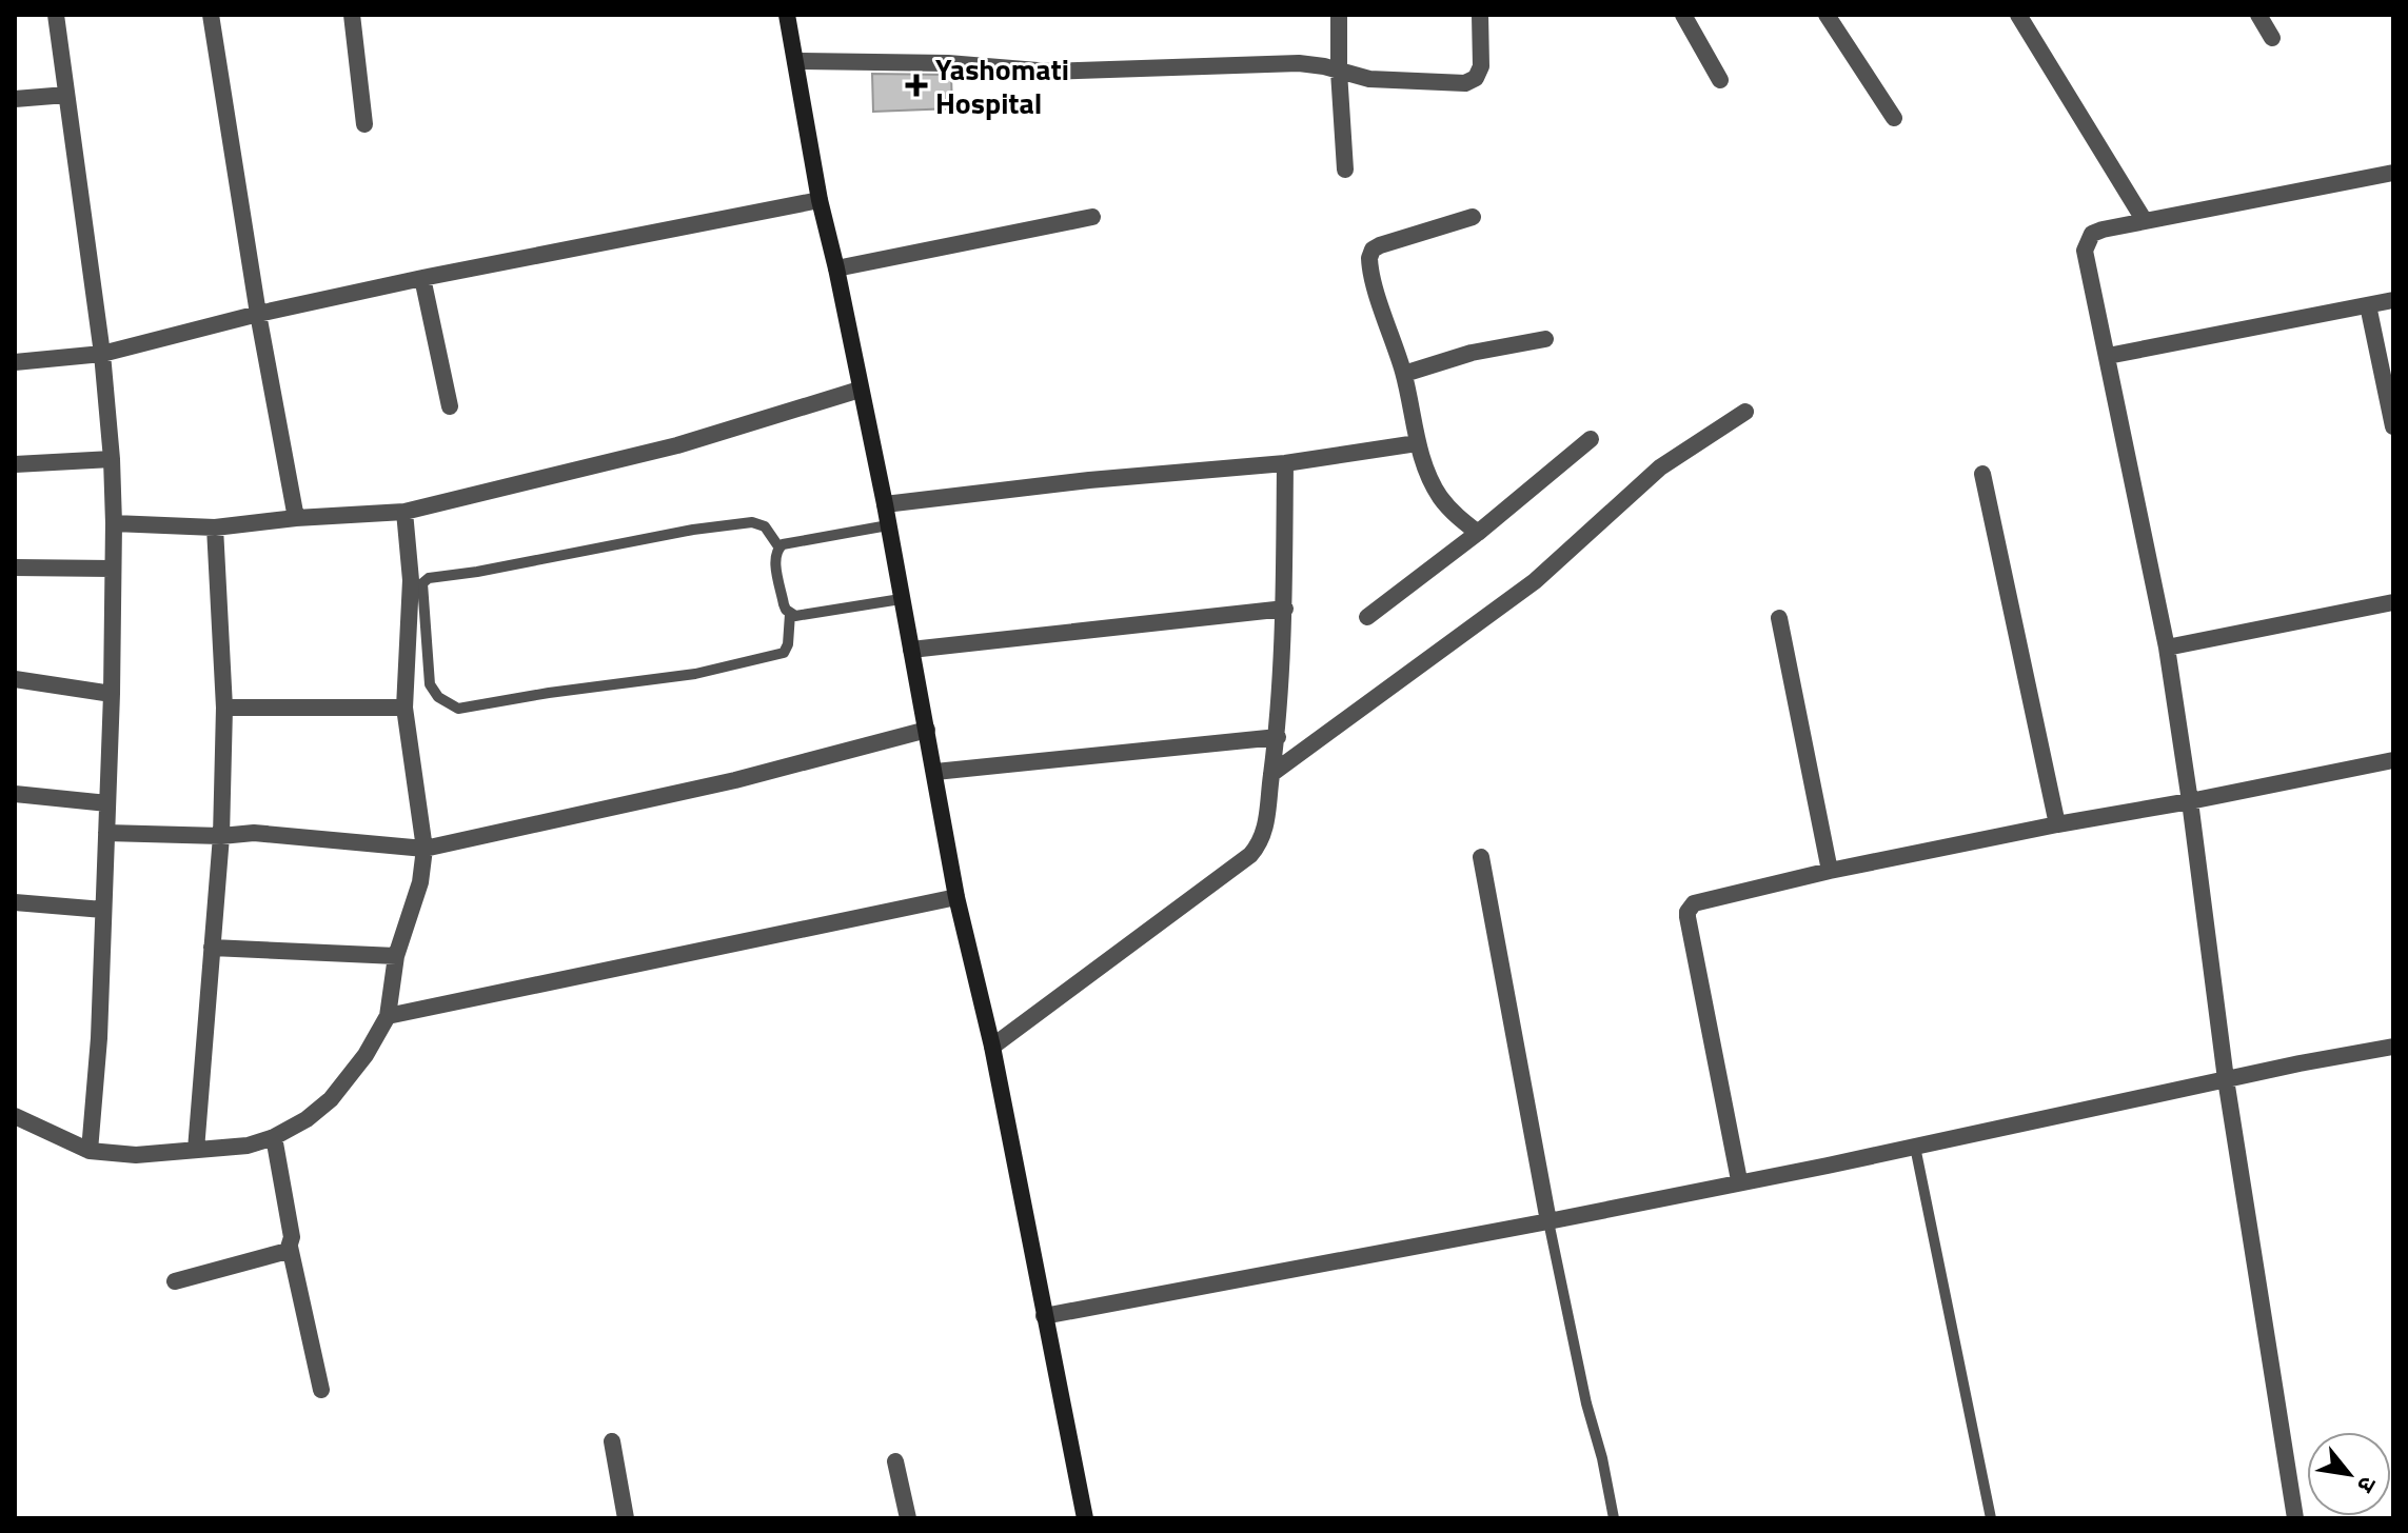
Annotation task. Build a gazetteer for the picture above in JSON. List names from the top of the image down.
{
  "places": {
    "health": ["Yashomati Hospital"]
  },
  "north": "bottom right"
}
